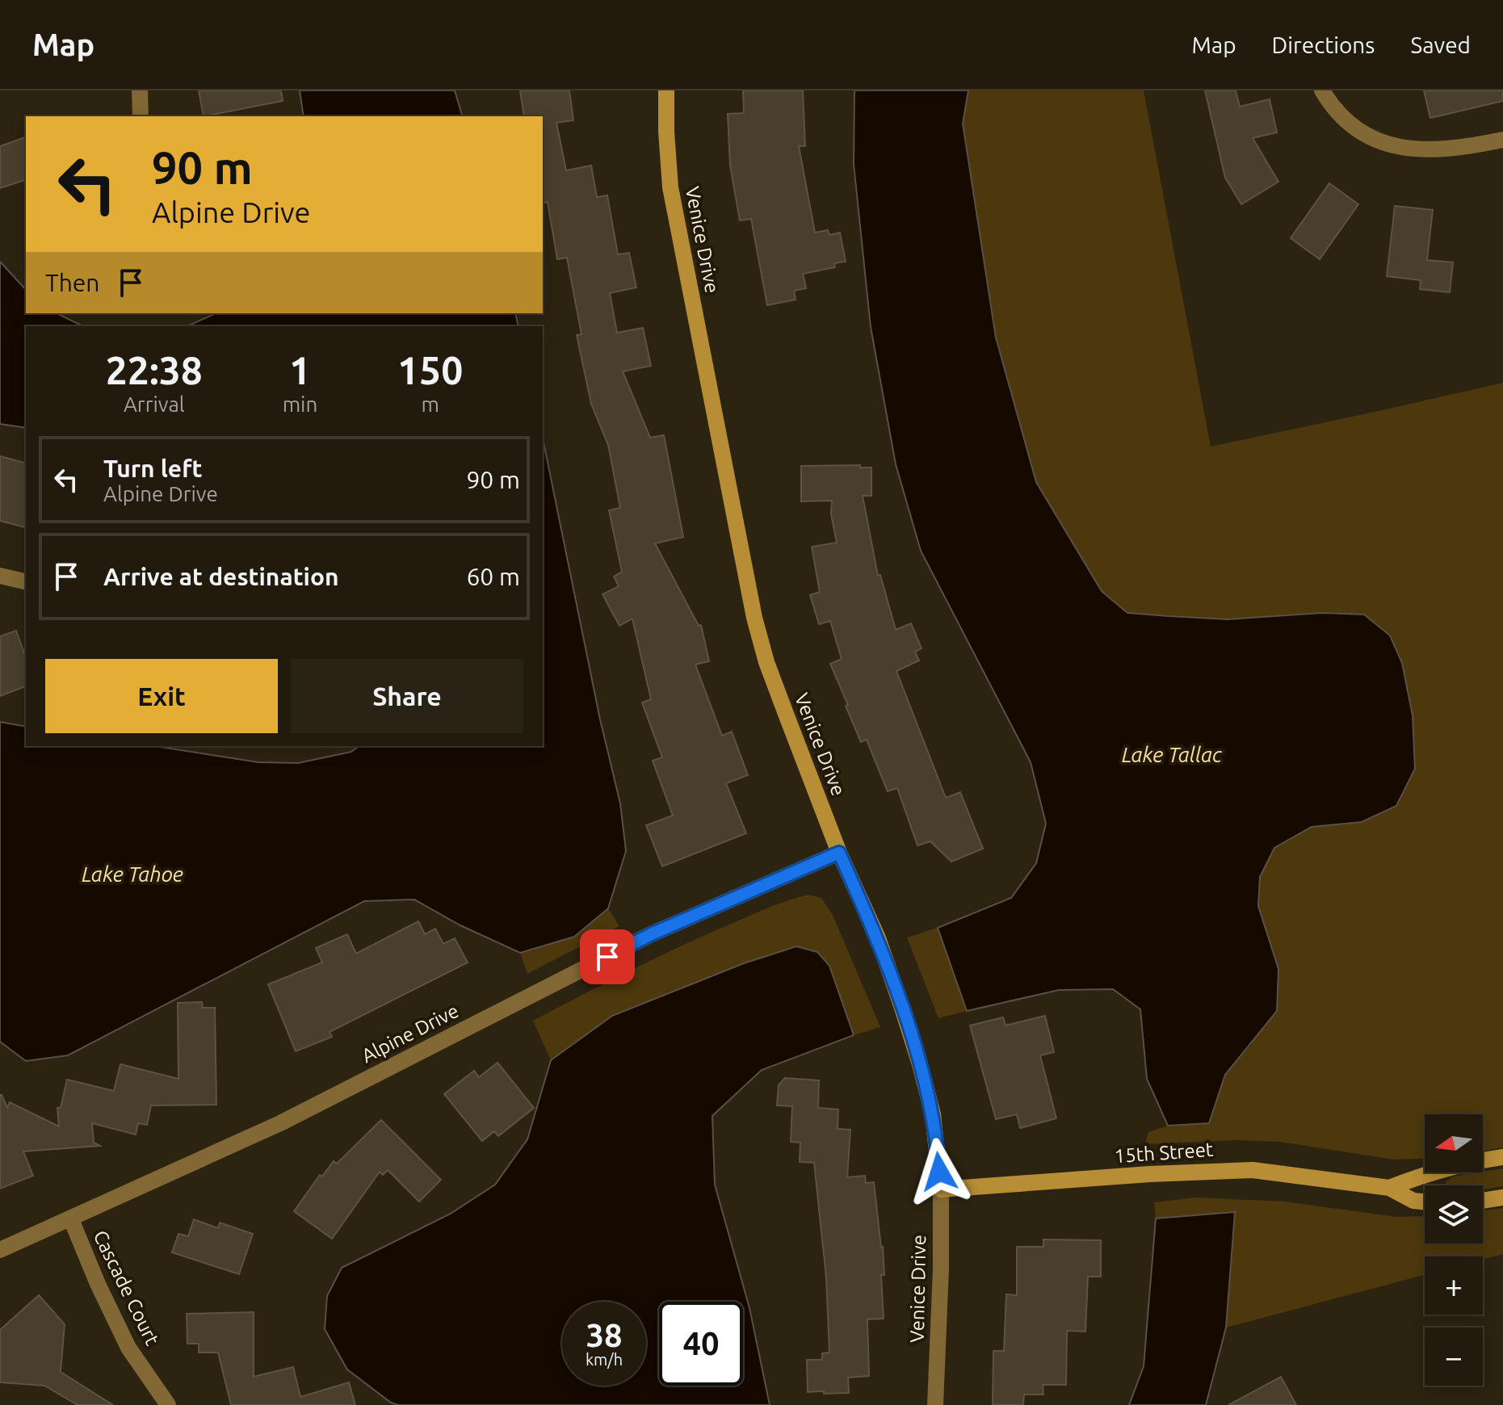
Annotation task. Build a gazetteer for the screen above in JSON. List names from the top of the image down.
{
  "streets": {
    "street": [
      "Venice Drive",
      "Alpine Drive",
      "15th Street",
      "Cascade Court"
    ]
  },
  "crossings": [
    ["Venice Drive", "Alpine Drive"],
    ["Venice Drive", "15th Street"],
    ["Alpine Drive", "Cascade Court"]
  ],
  "water": ["Lake Tallac", "Lake Tahoe"],
  "north": "left",
  "page": {
    "header": "Map",
    "nav": ["Map", "Directions", "Saved"],
    "turn": ["90 m", "Alpine Drive"],
    "then": "Then",
    "eta": [
      "22:38",
      "Arrival",
      "1",
      "min",
      "150",
      "m"
    ],
    "list": [
      {
        "name": "Turn left",
        "note": "Alpine Drive",
        "value": "90 m"
      },
      {
        "name": "Arrive at destination",
        "value": "60 m"
      }
    ],
    "buttons": ["Exit", "Share"],
    "map_buttons": ["+", "−"],
    "speed": "38 km/h",
    "limit": "40"
  }
}
